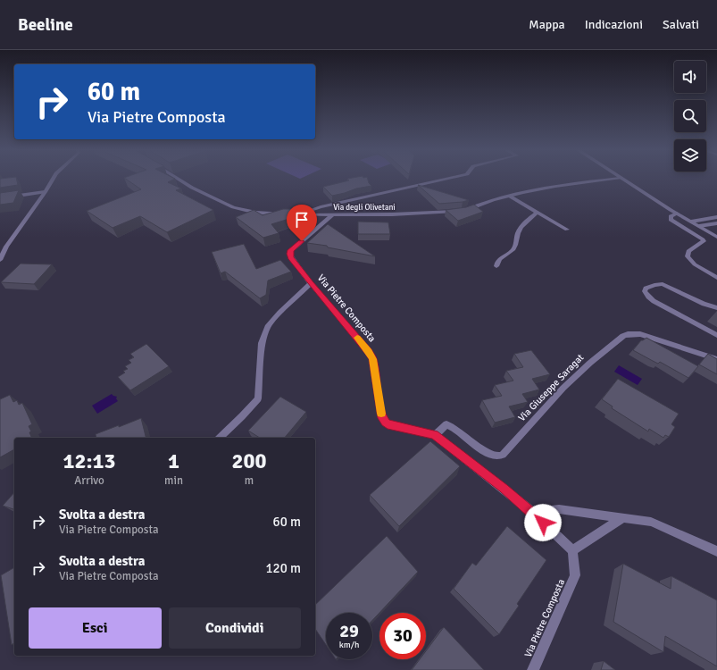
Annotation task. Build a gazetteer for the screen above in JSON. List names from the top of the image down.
{
  "streets": {
    "street": ["Via degli Olivetani", "Via Pietre Composta", "Via Giuseppe Saragat"]
  },
  "crossings": [
    ["Via degli Olivetani", "Via Pietre Composta"],
    ["Via Pietre Composta", "Via Giuseppe Saragat"]
  ],
  "page": {
    "header": "Beeline",
    "nav": ["Mappa", "Indicazioni", "Salvati"],
    "turn": ["60 m", "Via Pietre Composta"],
    "eta": [
      "12:13",
      "Arrivo",
      "1",
      "min",
      "200",
      "m"
    ],
    "list": [
      {
        "name": "Svolta a destra",
        "note": "Via Pietre Composta",
        "value": "60 m"
      },
      {
        "name": "Svolta a destra",
        "note": "Via Pietre Composta",
        "value": "120 m"
      }
    ],
    "buttons": ["Esci", "Condividi"],
    "speed": "29 km/h",
    "limit": "30"
  }
}
